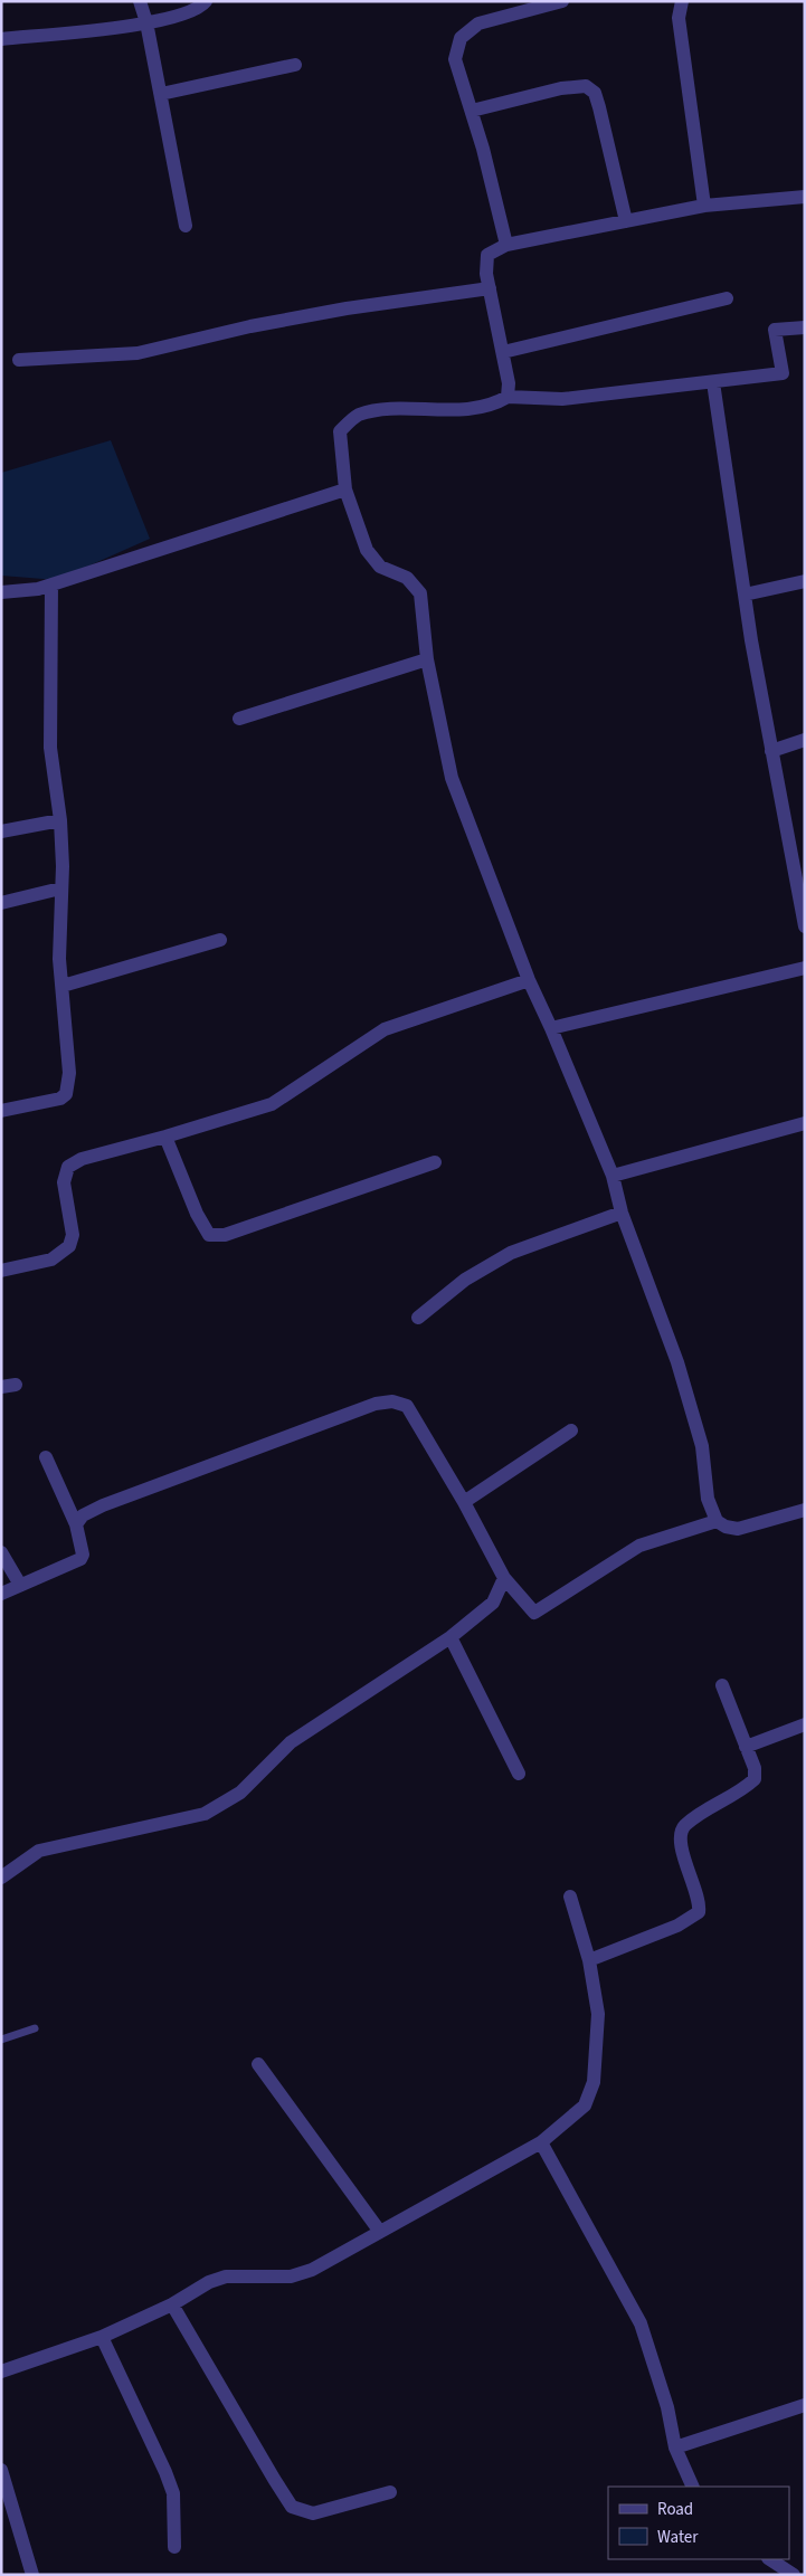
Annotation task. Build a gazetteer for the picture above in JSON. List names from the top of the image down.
{
  "legend": ["Road", "Water"]
}
